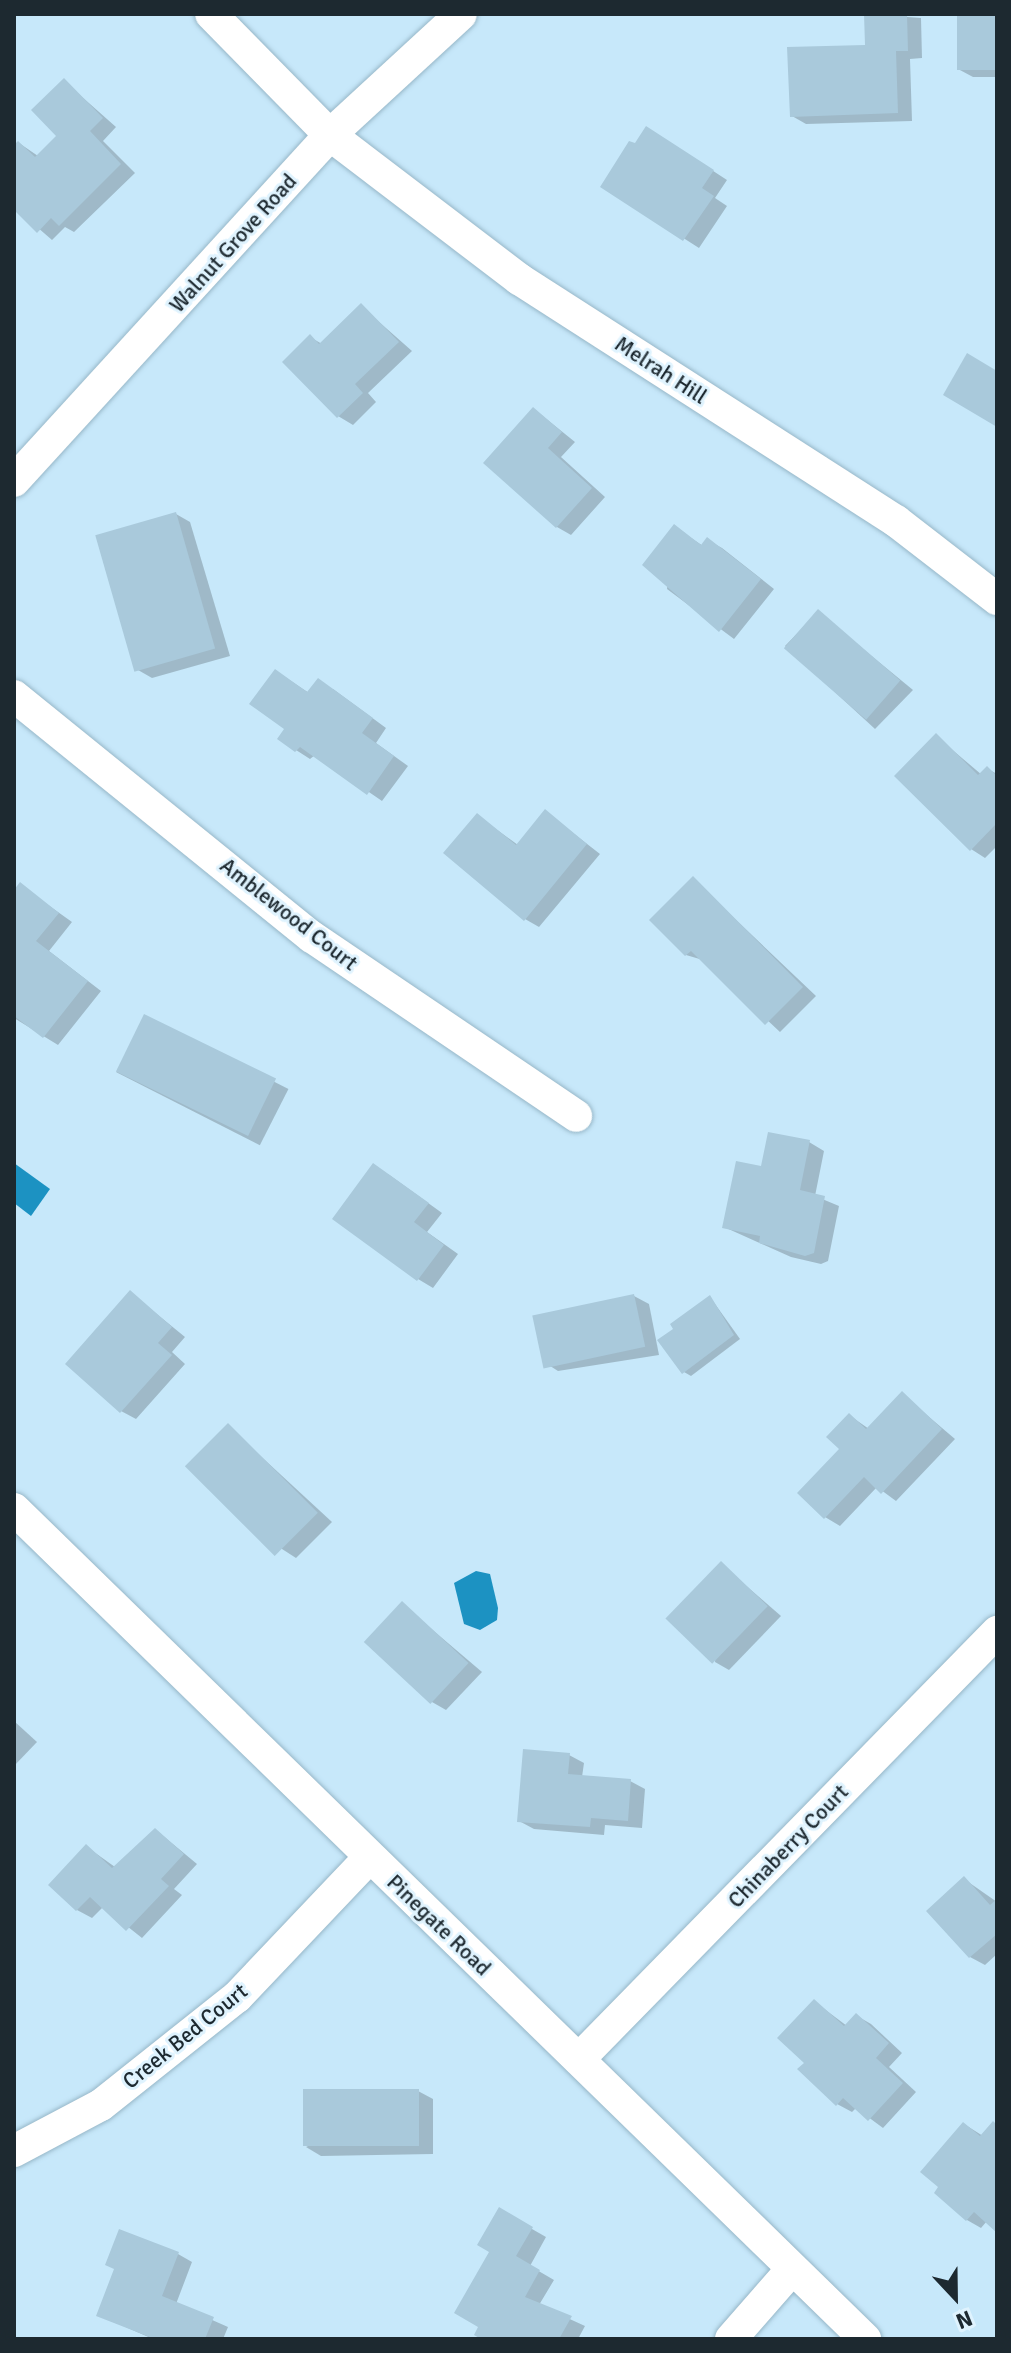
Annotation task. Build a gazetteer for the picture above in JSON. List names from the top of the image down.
{
  "streets": {
    "street": [
      "Walnut Grove Road",
      "Melrah Hill",
      "Amblewood Court",
      "Chinaberry Court",
      "Pinegate Road",
      "Creek Bed Court"
    ]
  },
  "crossings": [
    ["Walnut Grove Road", "Melrah Hill"],
    ["Chinaberry Court", "Pinegate Road"],
    ["Pinegate Road", "Creek Bed Court"]
  ],
  "north": "bottom"
}
